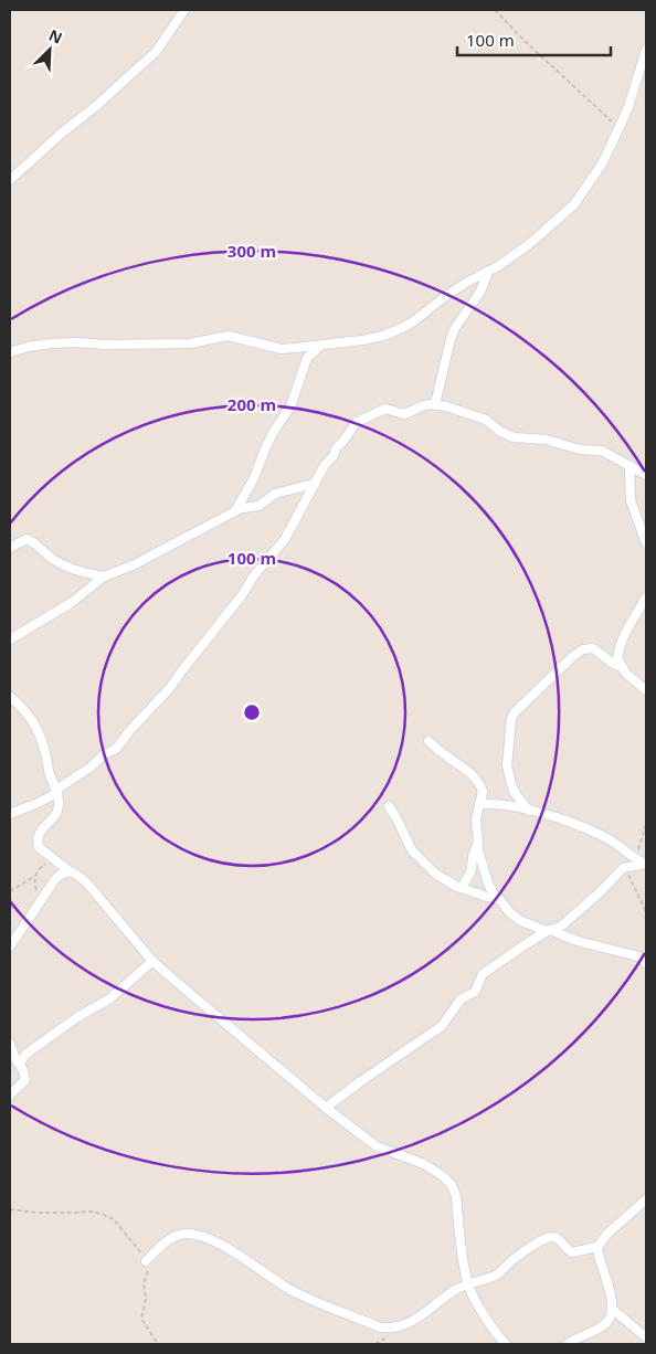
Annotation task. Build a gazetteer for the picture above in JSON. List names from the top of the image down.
{
  "scale_bar": "100 m",
  "north": "top right",
  "rings": ["300 m", "200 m", "100 m"]
}
